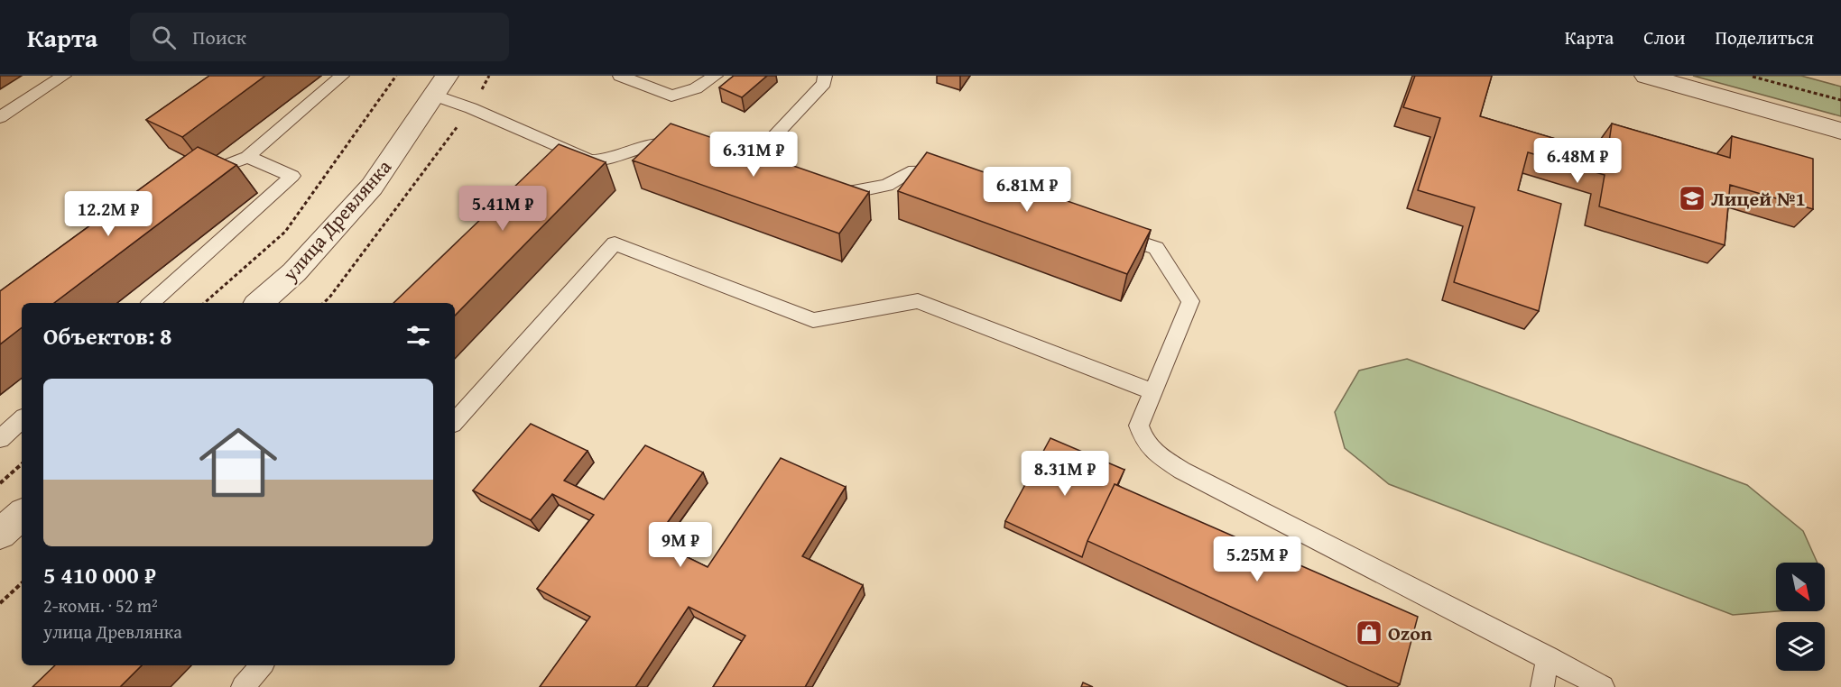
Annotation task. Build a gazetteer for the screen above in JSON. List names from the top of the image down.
{
  "streets": {
    "street": ["улица Древлянка"]
  },
  "places": {
    "school or university": ["Лицей №1"],
    "shop": ["Ozon"]
  },
  "north": "bottom right",
  "page": {
    "header": "Карта",
    "search": "Поиск",
    "nav": ["Карта", "Слои", "Поделиться"],
    "price": [
      "6.31M ₽",
      "6.48M ₽",
      "6.81M ₽",
      "5.41M ₽",
      "12.2M ₽",
      "8.31M ₽",
      "9M ₽",
      "5.25M ₽"
    ],
    "heading": "Объектов: 8",
    "list": [
      {
        "name": "5 410 000 ₽",
        "note": "2-комн. · 52 m² · улица Древлянка"
      }
    ]
  }
}
